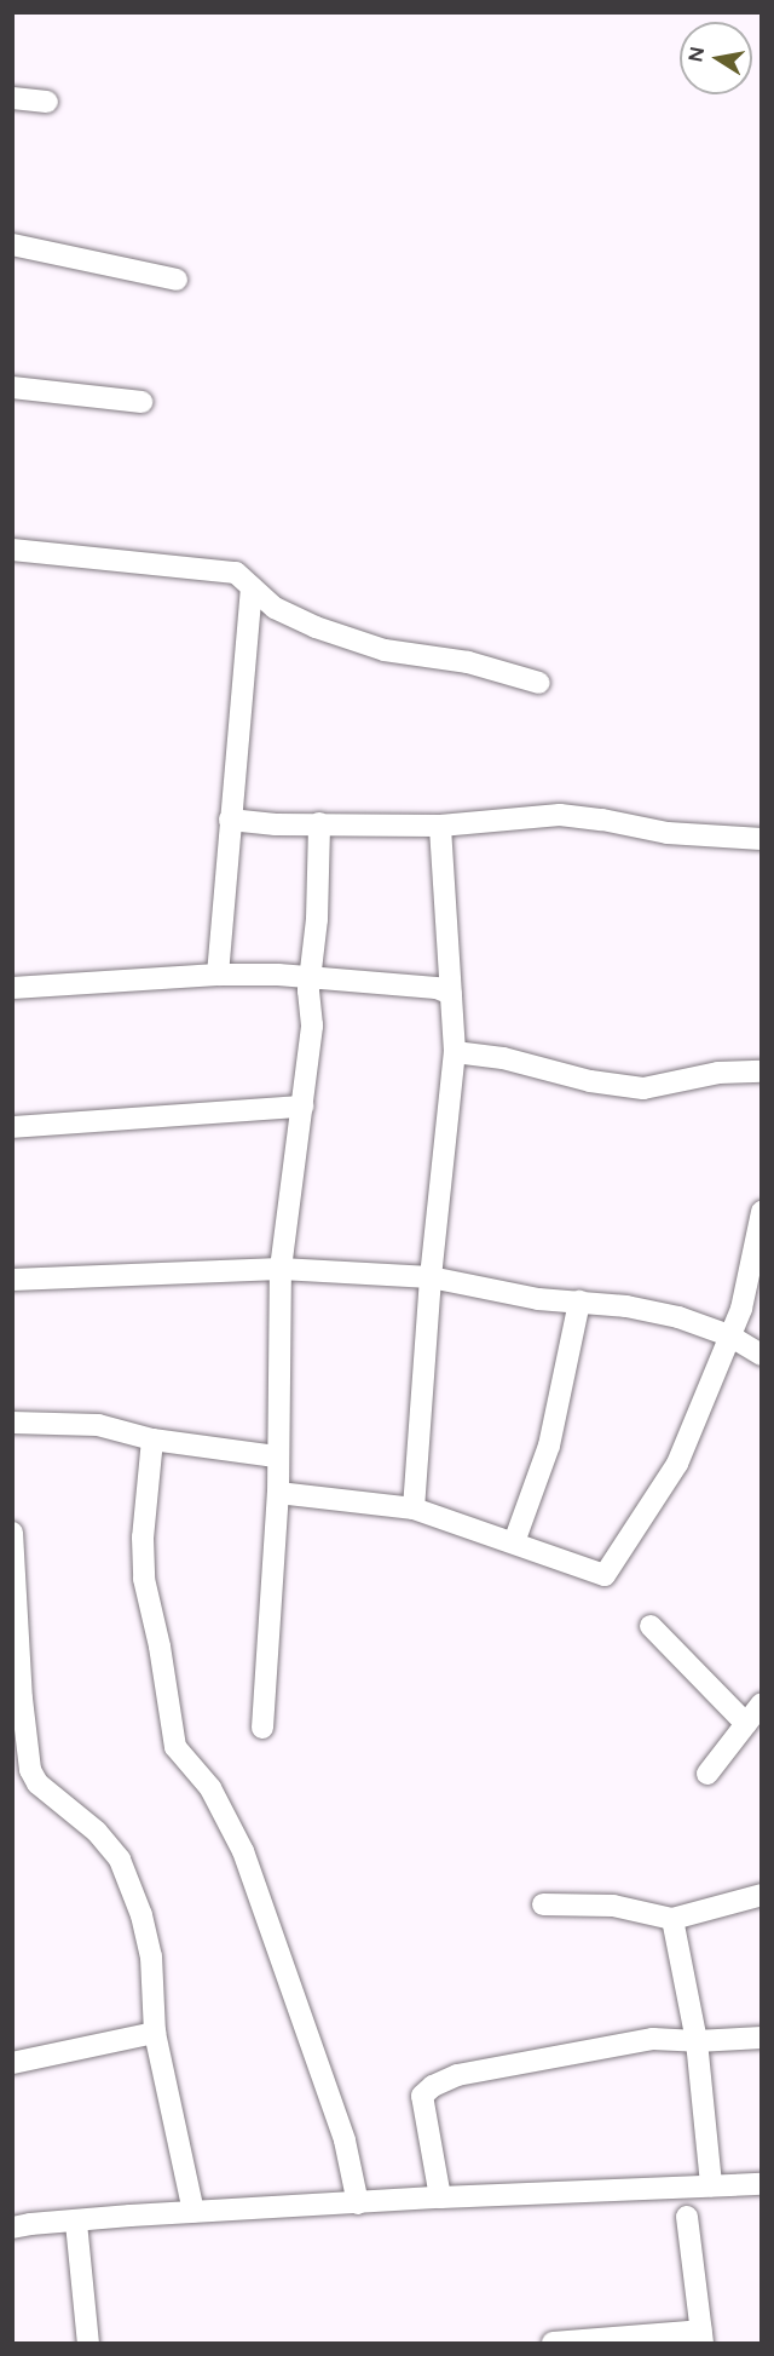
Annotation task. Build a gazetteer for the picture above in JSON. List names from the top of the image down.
{
  "north": "left"
}
